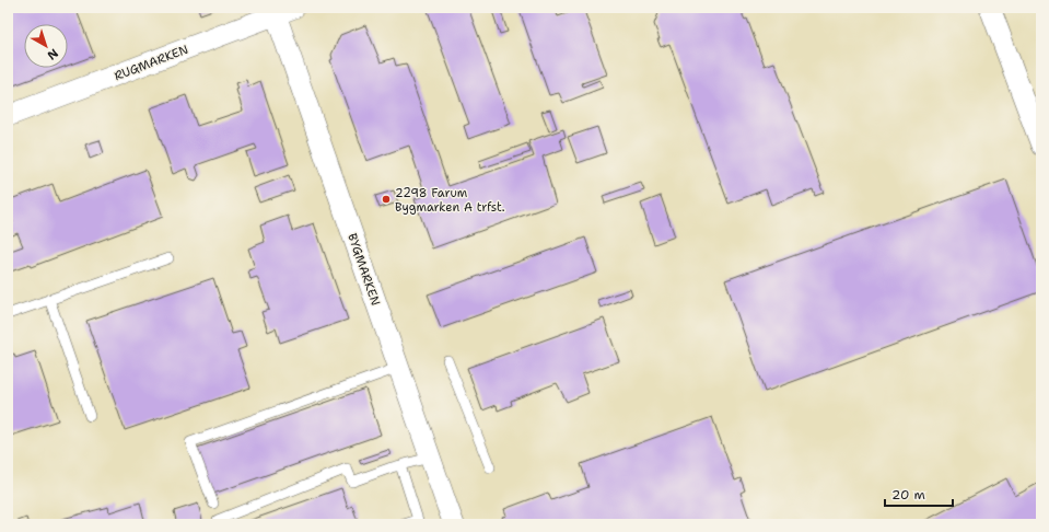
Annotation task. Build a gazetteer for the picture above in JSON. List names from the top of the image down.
{
  "streets": {
    "street": ["RUGMARKEN", "BYGMARKEN"]
  },
  "crossings": [
    ["RUGMARKEN", "BYGMARKEN"]
  ],
  "places": ["2298 Farum Bygmarken A trfst."],
  "scale_bar": "20 m",
  "north": "bottom right"
}
